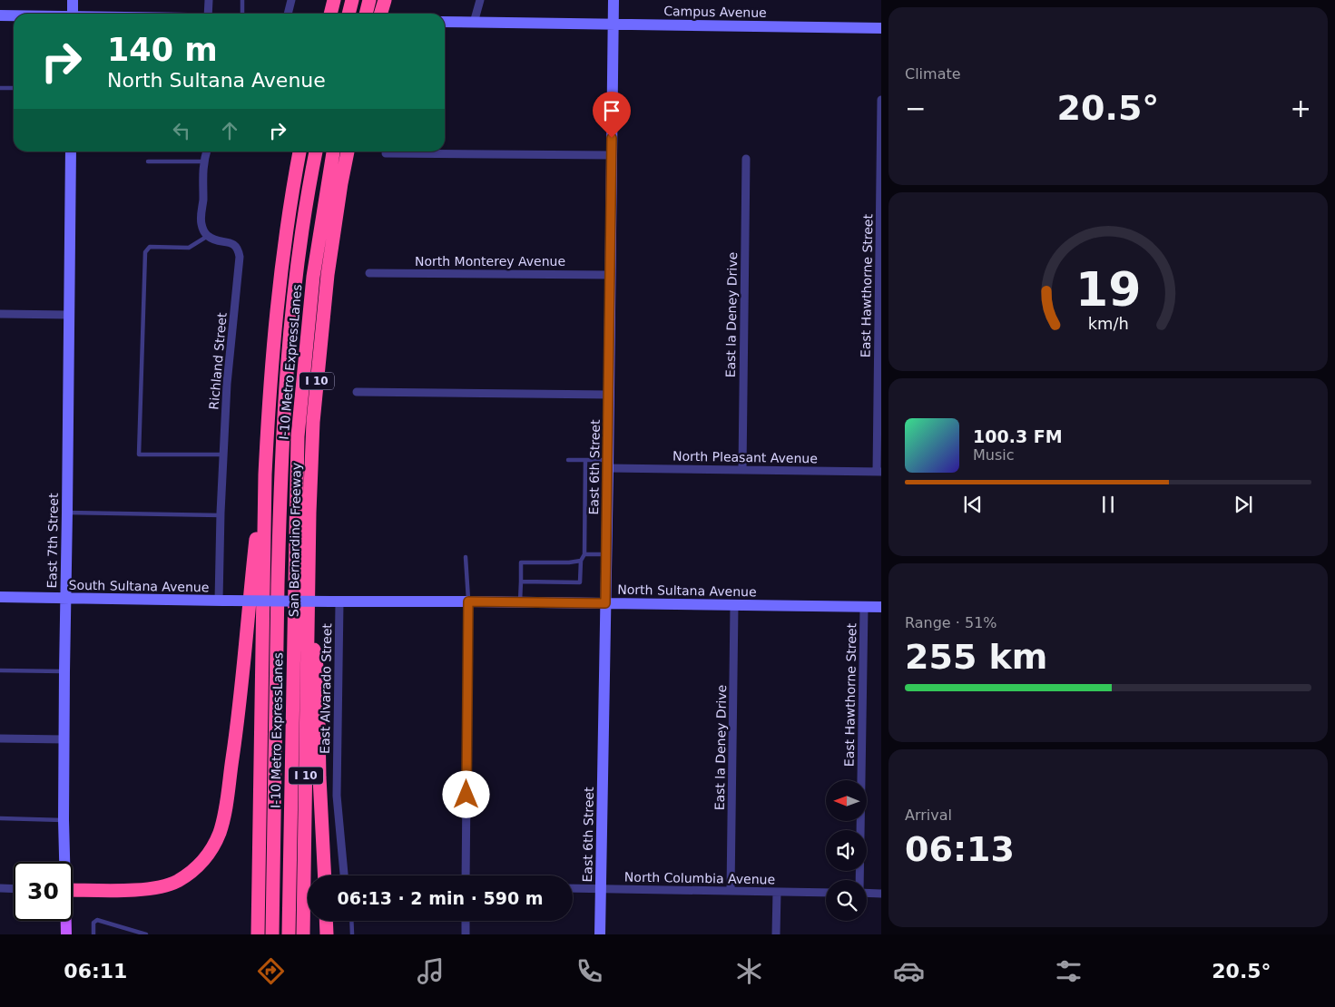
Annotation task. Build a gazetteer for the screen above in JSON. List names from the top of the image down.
{
  "streets": {
    "highway": ["I-10 Metro ExpressLanes", "I 10", "San Bernardino Freeway"],
    "main road": ["East 7th Street"],
    "street": [
      "Campus Avenue",
      "North Monterey Avenue",
      "East Hawthorne Street",
      "East la Deney Drive",
      "Richland Street",
      "North Pleasant Avenue",
      "East 6th Street",
      "South Sultana Avenue",
      "North Sultana Avenue",
      "East Alvarado Street",
      "North Columbia Avenue"
    ]
  },
  "crossings": [
    ["Campus Avenue", "East 6th Street"],
    ["North Monterey Avenue", "East 6th Street"],
    ["East Hawthorne Street", "North Pleasant Avenue"],
    ["East Hawthorne Street", "North Sultana Avenue"],
    ["East la Deney Drive", "North Pleasant Avenue"],
    ["East la Deney Drive", "North Sultana Avenue"],
    ["East la Deney Drive", "North Columbia Avenue"],
    ["Richland Street", "South Sultana Avenue"],
    ["North Pleasant Avenue", "East 6th Street"],
    ["East 6th Street", "North Sultana Avenue"],
    ["East 6th Street", "North Columbia Avenue"],
    ["East 7th Street", "South Sultana Avenue"],
    ["South Sultana Avenue", "North Sultana Avenue"],
    ["South Sultana Avenue", "East Alvarado Street"],
    ["North Sultana Avenue", "East Alvarado Street"]
  ],
  "north": "left",
  "page": {
    "tile": [
      "Climate",
      ["Range · 51%", "255 km"],
      ["Arrival", "06:13"]
    ],
    "turn": ["140 m", "North Sultana Avenue"],
    "heat": ["−", "20.5°", "+"],
    "song": ["100.3 FM", "Music"],
    "limit": "30",
    "trip": "06:13 · 2 min · 590 m",
    "tabs": ["06:11", "20.5°"],
    "gauge": ["19", "km/h"]
  }
}
